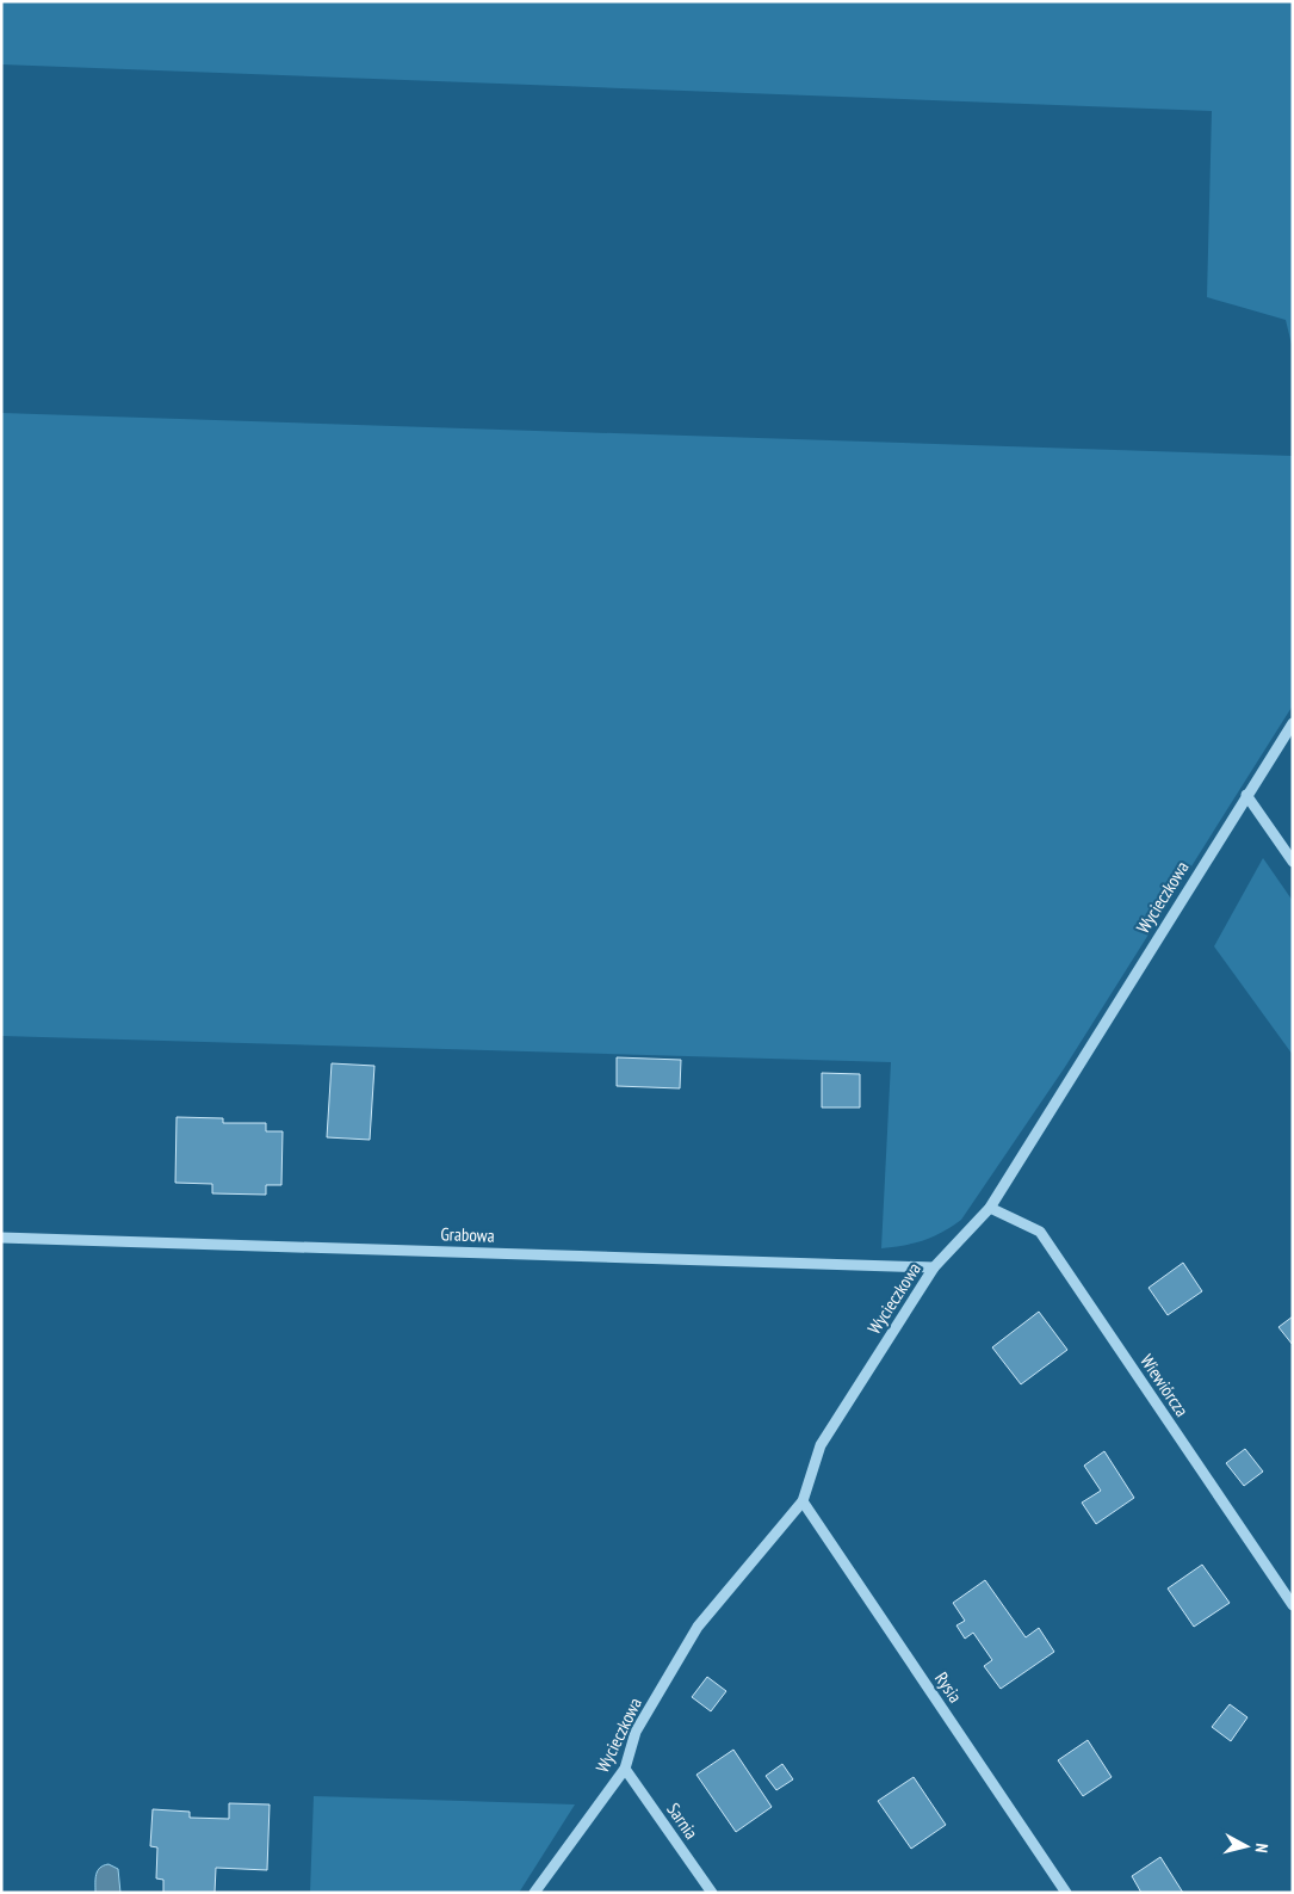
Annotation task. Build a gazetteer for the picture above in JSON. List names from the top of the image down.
{
  "streets": {
    "street": [
      "Wycieczkowa",
      "Grabowa",
      "Wiewiórcza",
      "Rysia",
      "Sarnia"
    ]
  },
  "crossings": [
    ["Wycieczkowa", "Grabowa"],
    ["Wycieczkowa", "Wiewiórcza"],
    ["Wycieczkowa", "Rysia"],
    ["Wycieczkowa", "Sarnia"]
  ],
  "north": "right"
}
